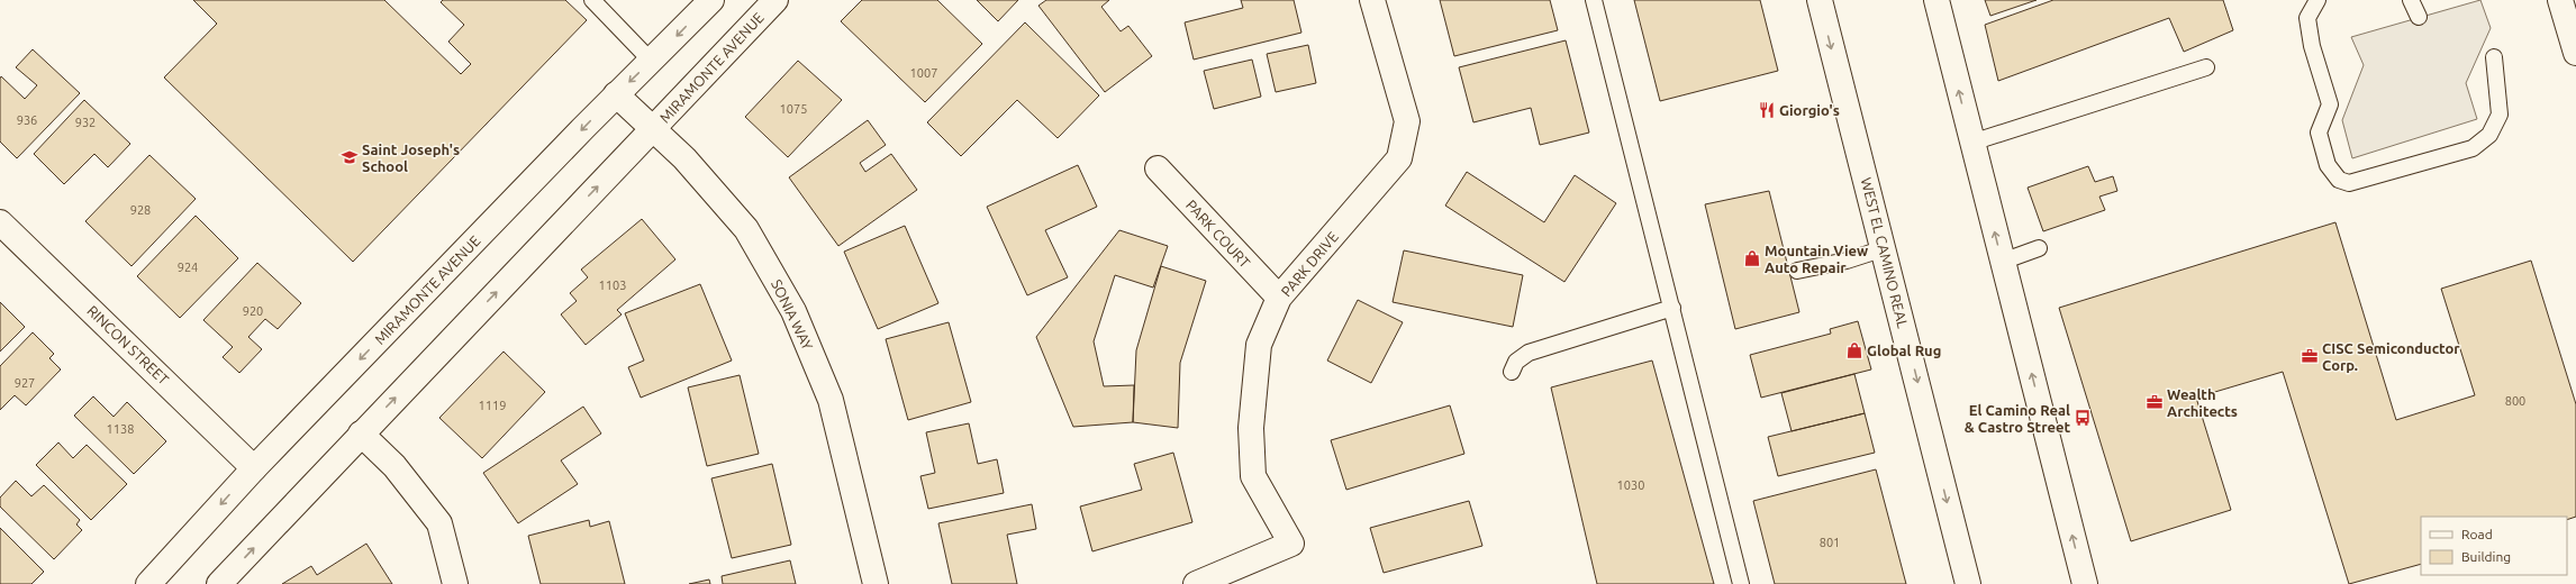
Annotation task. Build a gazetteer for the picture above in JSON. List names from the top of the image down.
{
  "streets": {
    "main road": [
      "MIRAMONTE AVENUE",
      "PARK COURT",
      "WEST EL CAMINO REAL",
      "PARK DRIVE",
      "SONIA WAY",
      "RINCON STREET"
    ]
  },
  "crossings": [
    ["MIRAMONTE AVENUE", "SONIA WAY"],
    ["MIRAMONTE AVENUE", "RINCON STREET"],
    ["PARK COURT", "PARK DRIVE"]
  ],
  "places": {
    "restaurant": ["Giorgio's"],
    "school or university": ["Saint Joseph's School"],
    "shop": ["Mountain View Auto Repair", "Global Rug"],
    "office": ["CISC Semiconductor Corp.", "Wealth Architects"],
    "bus stop": ["El Camino Real & Castro Street"]
  },
  "house_numbers": [
    "1007",
    "1075",
    "936",
    "932",
    "928",
    "924",
    "1103",
    "920",
    "927",
    "800",
    "1119",
    "1138",
    "1030",
    "801"
  ],
  "legend": ["Road", "Building"]
}
